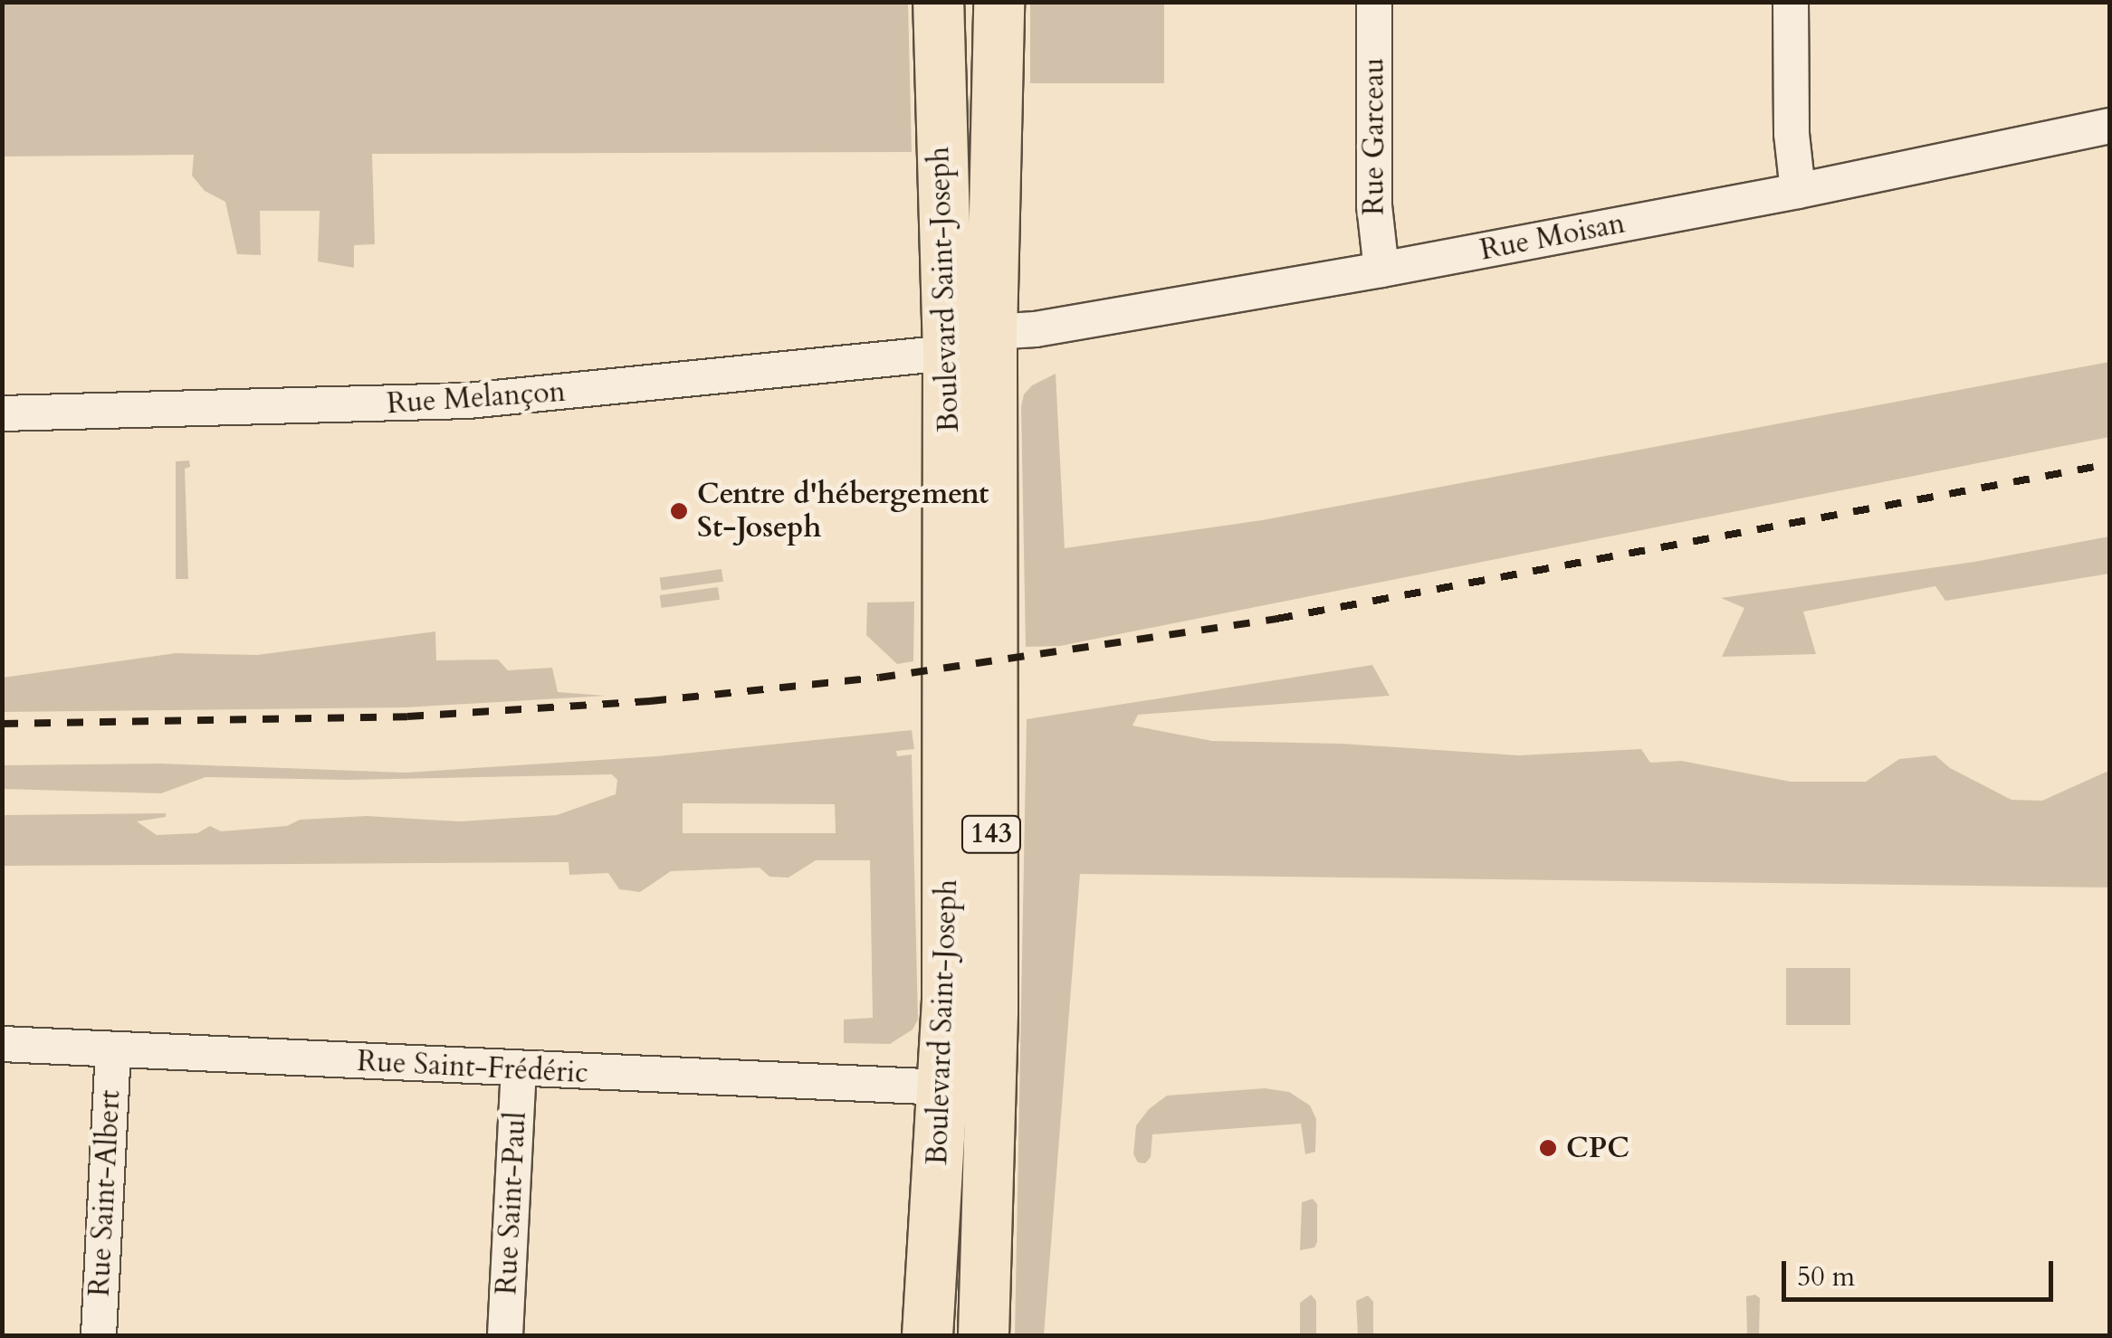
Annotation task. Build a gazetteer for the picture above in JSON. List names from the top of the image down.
{
  "streets": {
    "main road": ["Boulevard Saint-Joseph", "143"],
    "street": [
      "Rue Garceau",
      "Rue Moisan",
      "Rue Melançon",
      "Rue Saint-Frédéric",
      "Rue Saint-Albert",
      "Rue Saint-Paul"
    ]
  },
  "crossings": [
    ["Rue Garceau", "Rue Moisan"],
    ["Rue Moisan", "Boulevard Saint-Joseph"],
    ["Rue Moisan", "Rue Melançon"],
    ["Boulevard Saint-Joseph", "Rue Melançon"],
    ["Boulevard Saint-Joseph", "Rue Saint-Frédéric"],
    ["Rue Saint-Frédéric", "Rue Saint-Albert"],
    ["Rue Saint-Frédéric", "Rue Saint-Paul"]
  ],
  "places": ["Centre d'hébergement St-Joseph", "CPC"],
  "scale_bar": "50 m"
}
